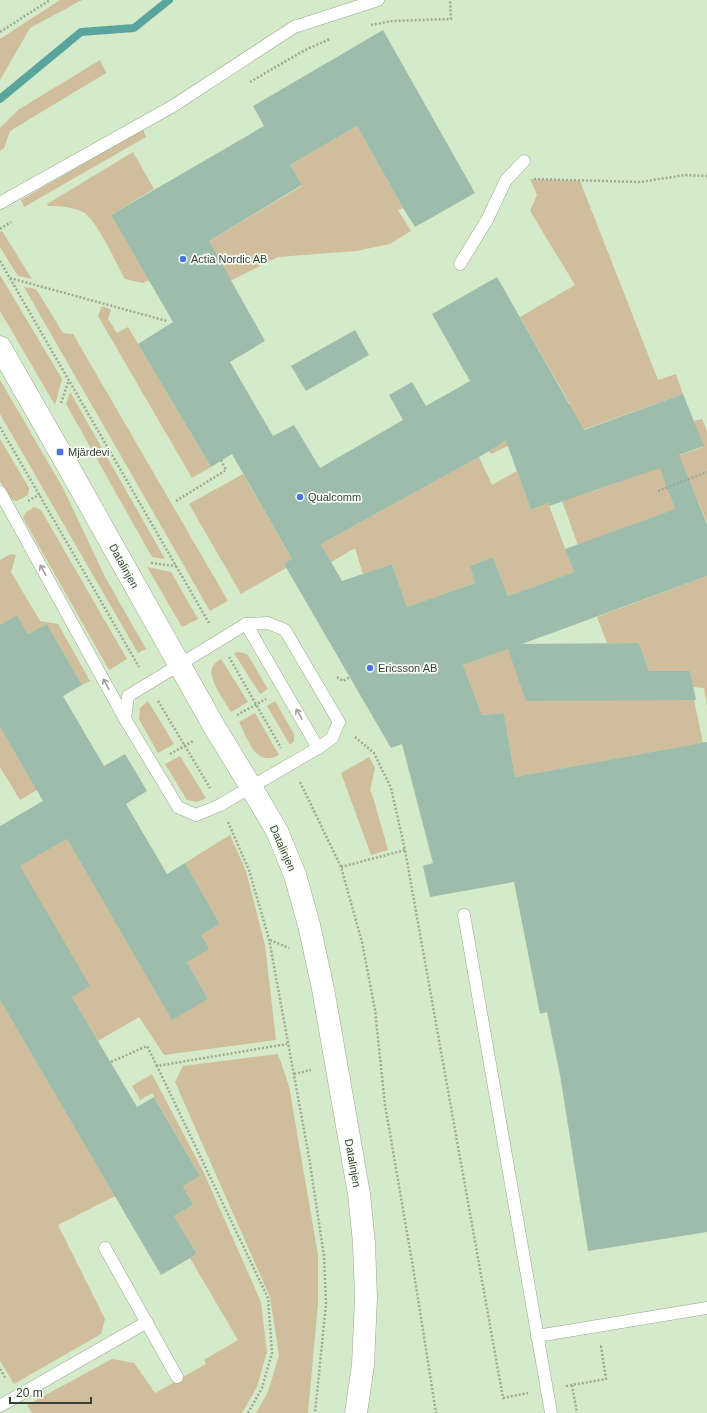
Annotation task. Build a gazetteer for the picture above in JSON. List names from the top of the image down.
{
  "streets": {
    "street": ["Datalinjen"]
  },
  "places": {
    "other": ["Actia Nordic AB", "Qualcomm", "Ericsson AB"],
    "transit": ["Mjärdevi"]
  },
  "scale_bar": "20 m"
}
